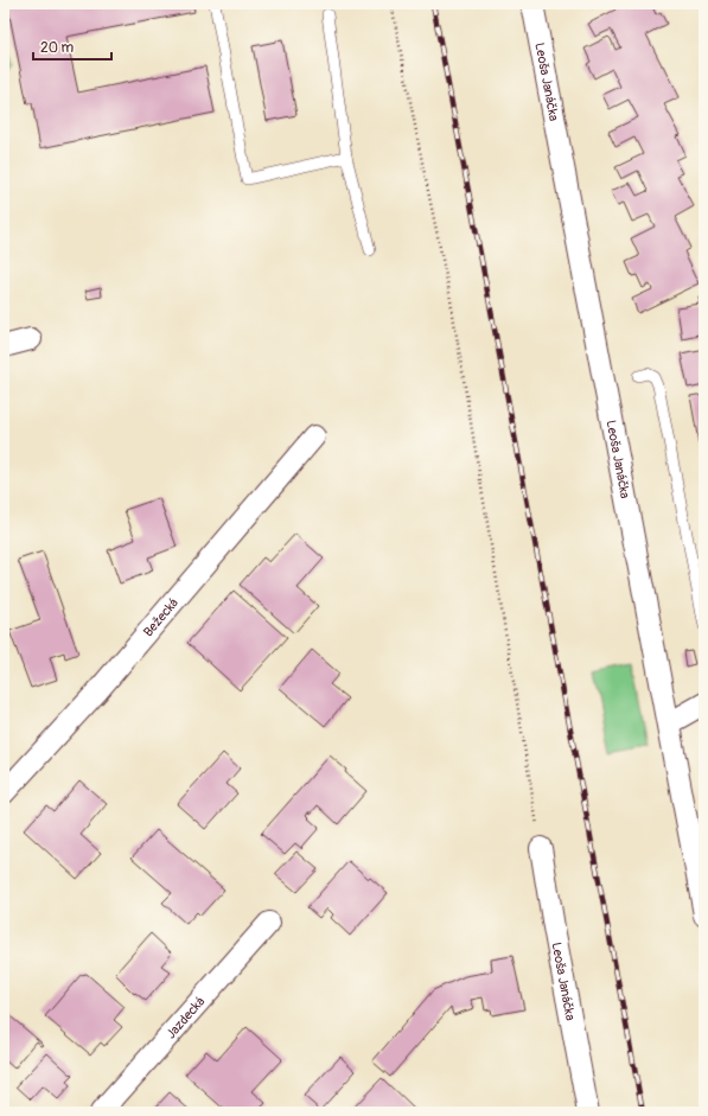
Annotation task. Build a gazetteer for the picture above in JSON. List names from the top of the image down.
{
  "streets": {
    "street": ["Leoša Janáčka", "Bežecká", "Jazdecká"]
  },
  "scale_bar": "20 m"
}
